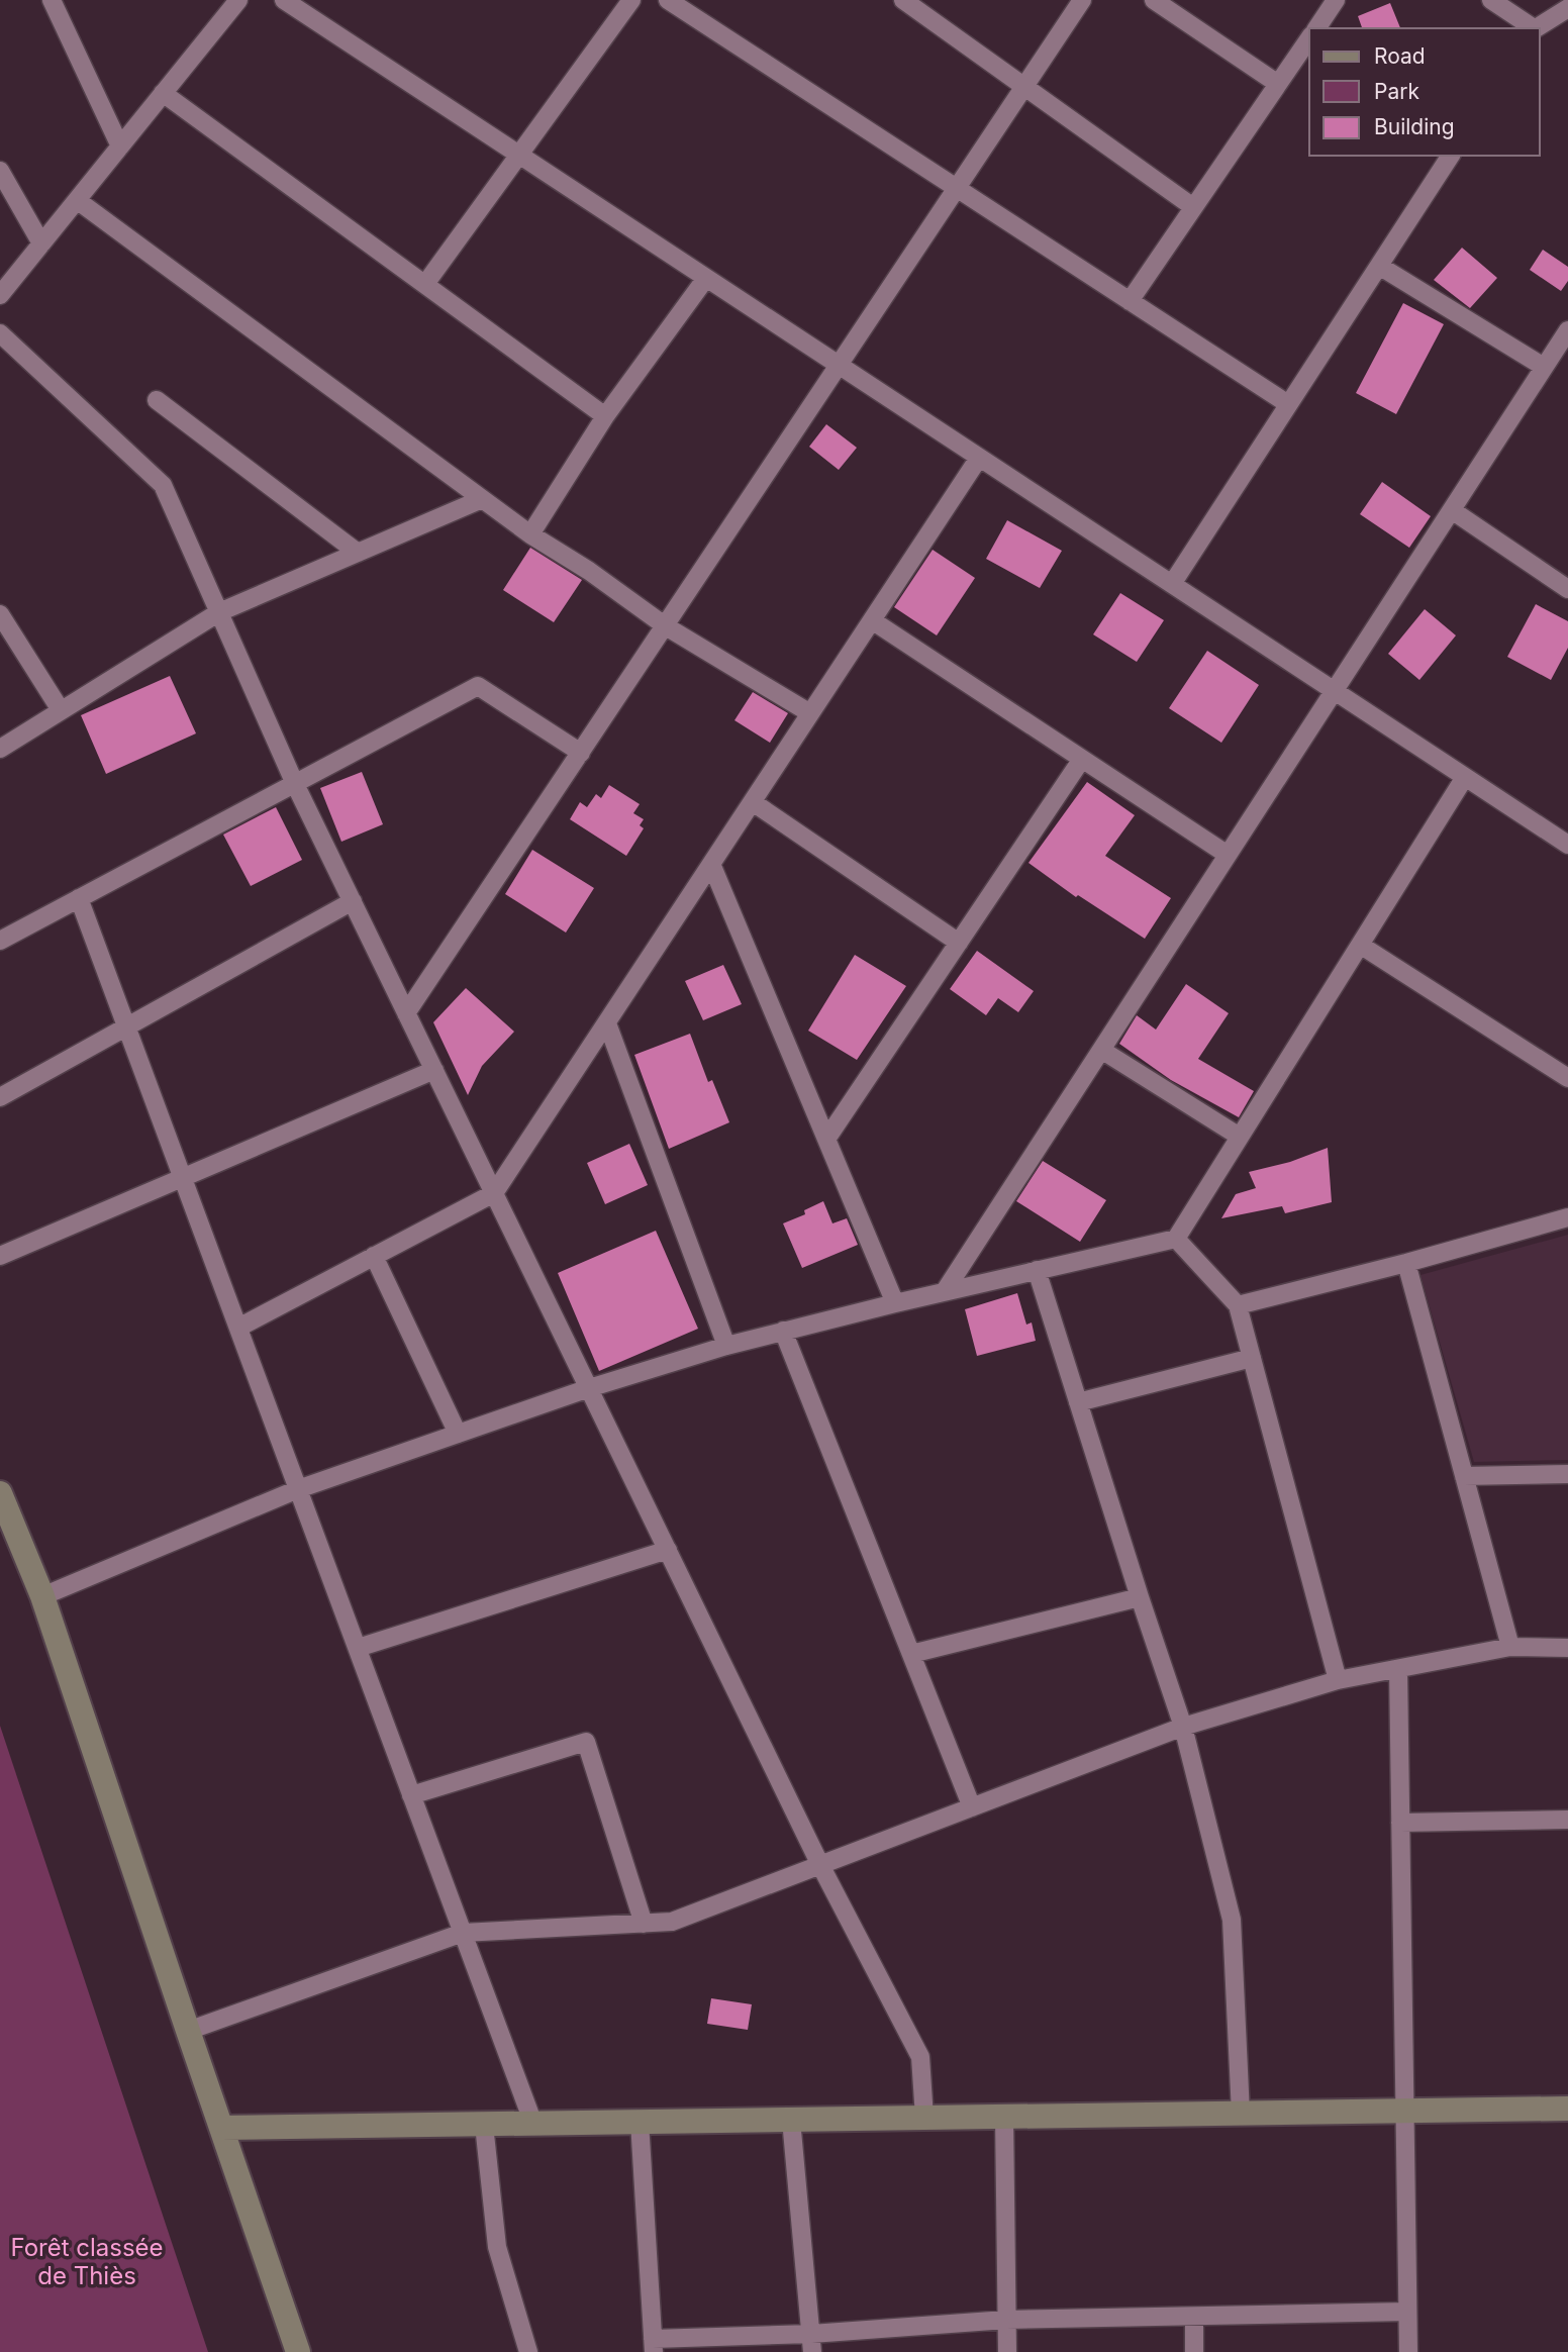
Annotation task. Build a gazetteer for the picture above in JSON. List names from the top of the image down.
{
  "parks": ["Forêt classée de Thiès"],
  "legend": ["Road", "Park", "Building"]
}
